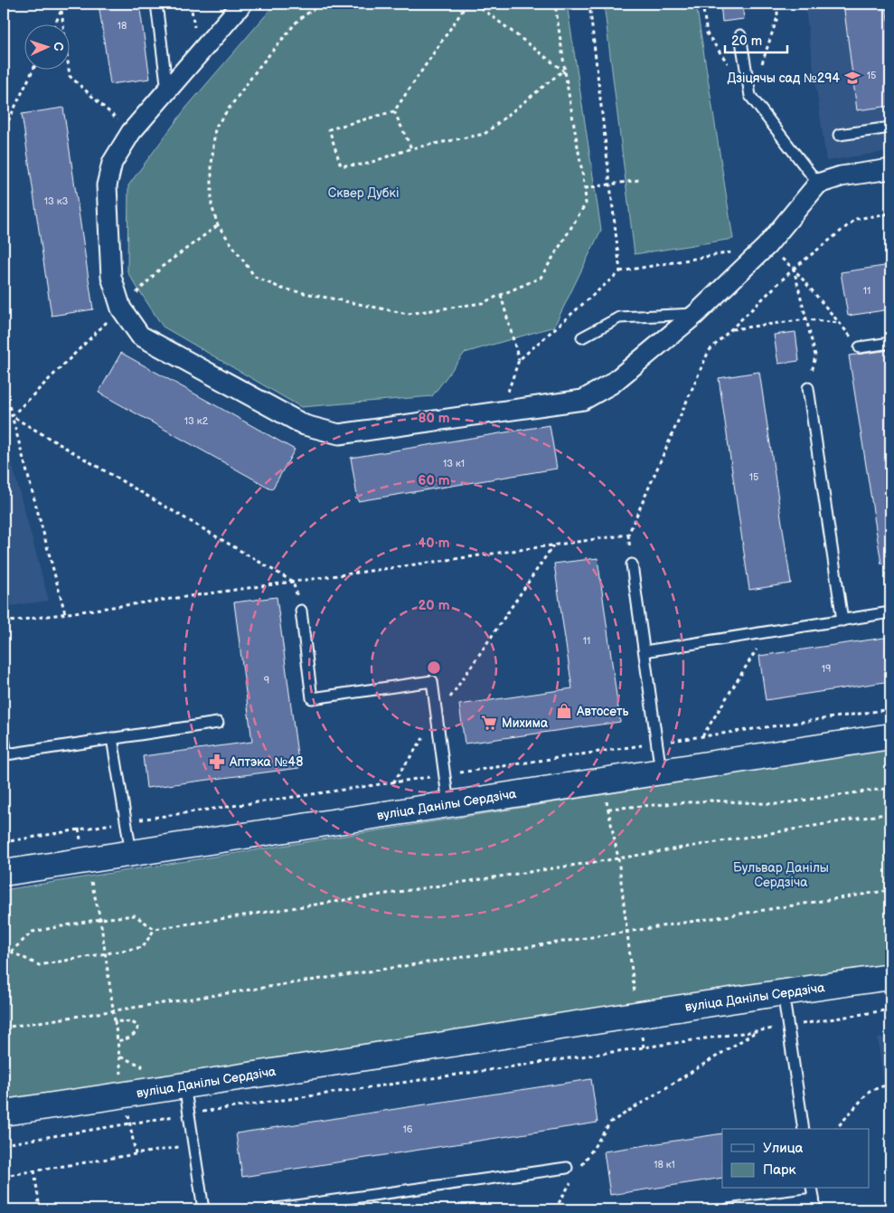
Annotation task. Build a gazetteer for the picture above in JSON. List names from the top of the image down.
{
  "streets": {
    "street": ["вуліца Данілы Сердзіча"]
  },
  "parks": ["Сквер Дубкі", "Бульвар Данілы Сердзіча"],
  "places": {
    "school or university": ["Дзіцячы сад №294"],
    "shop": ["Автосеть"],
    "supermarket": ["Михима"],
    "pharmacy": ["Аптэка №48"]
  },
  "house_numbers": [
    "18",
    "15",
    "13 к3",
    "11",
    "13 к2",
    "13 к1",
    "15",
    "11",
    "19",
    "9",
    "16",
    "18 к1"
  ],
  "legend": ["Улица", "Парк"],
  "scale_bar": "20 m",
  "north": "right",
  "rings": [
    "80 m",
    "60 m",
    "40 m",
    "20 m"
  ]
}
